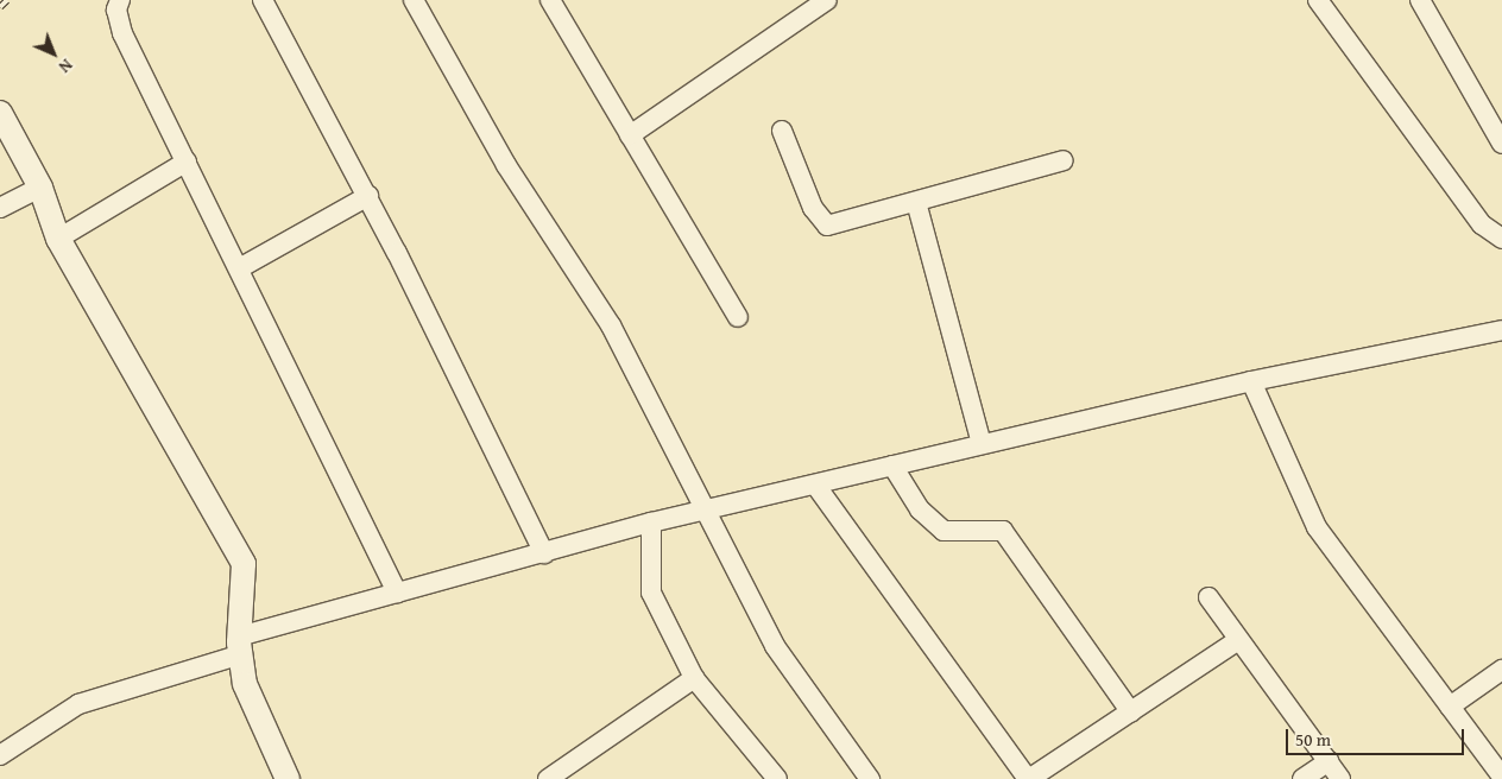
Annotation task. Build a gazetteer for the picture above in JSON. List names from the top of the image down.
{
  "scale_bar": "50 m",
  "north": "bottom right"
}
